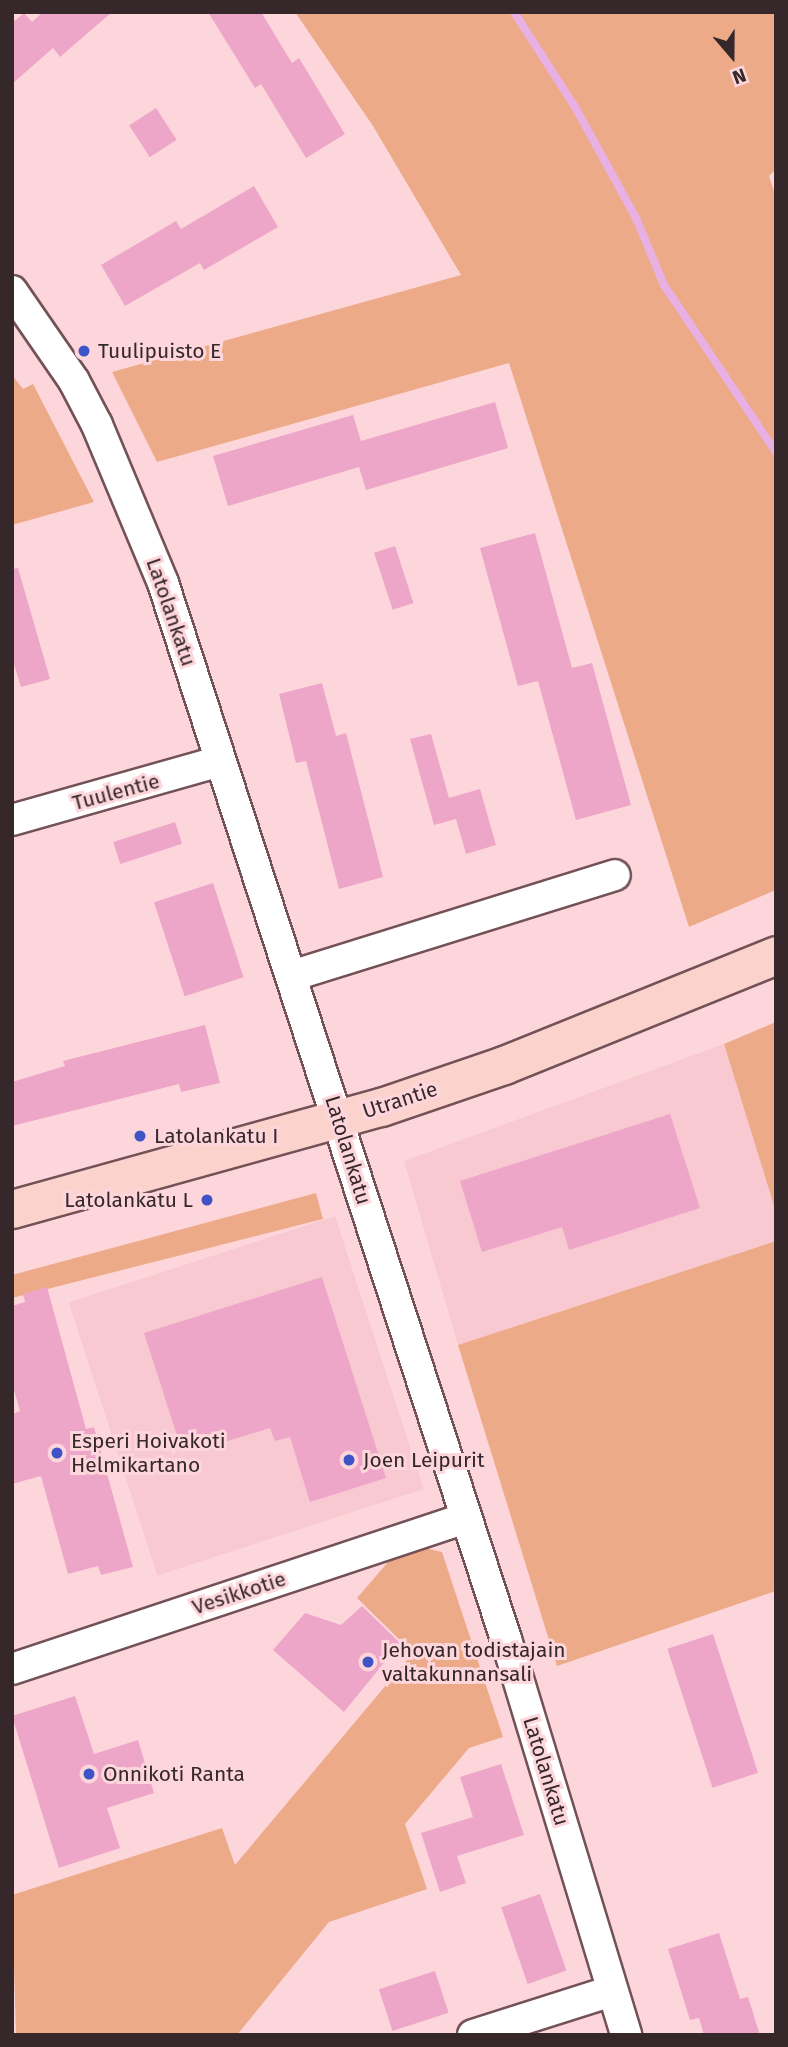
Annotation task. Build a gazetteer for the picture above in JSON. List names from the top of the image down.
{
  "streets": {
    "main road": ["Utrantie"],
    "street": ["Latolankatu", "Tuulentie", "Vesikkotie"]
  },
  "crossings": [
    ["Latolankatu", "Tuulentie"],
    ["Latolankatu", "Utrantie"],
    ["Latolankatu", "Vesikkotie"]
  ],
  "places": [
    "Tuulipuisto E",
    "Latolankatu I",
    "Latolankatu L",
    "Esperi Hoivakoti Helmikartano",
    "Joen Leipurit",
    "Jehovan todistajain valtakunnansali",
    "Onnikoti Ranta"
  ],
  "north": "bottom"
}
